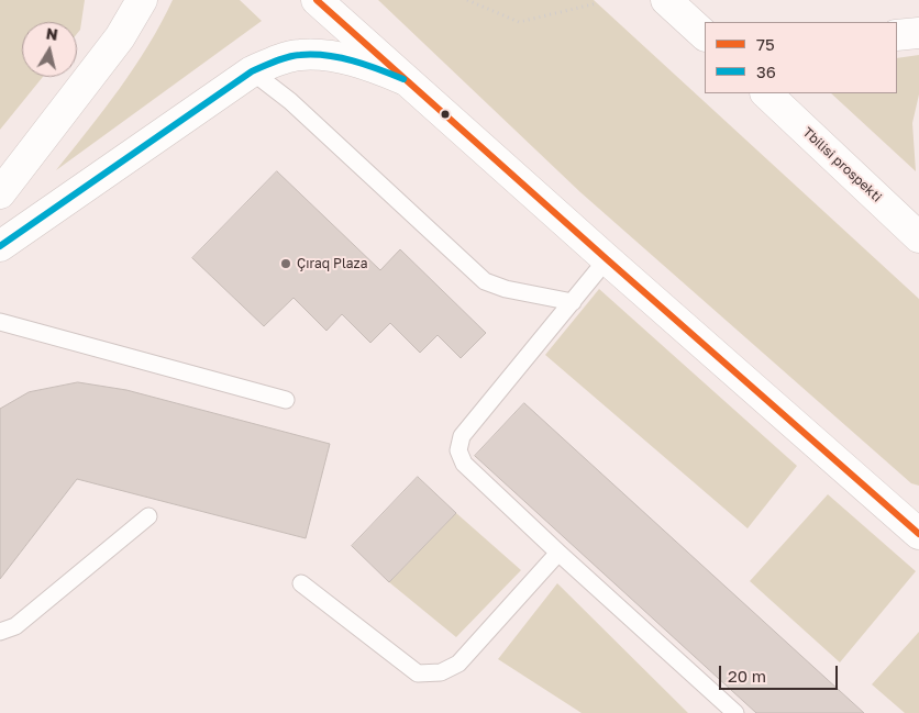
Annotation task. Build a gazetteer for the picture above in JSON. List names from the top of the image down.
{
  "streets": {
    "main road": ["Tbilisi prospekti"]
  },
  "places": ["Çıraq Plaza"],
  "lines": ["transit line 75", "transit line 36"],
  "legend": ["75", "36"],
  "scale_bar": "20 m",
  "north": "top"
}
